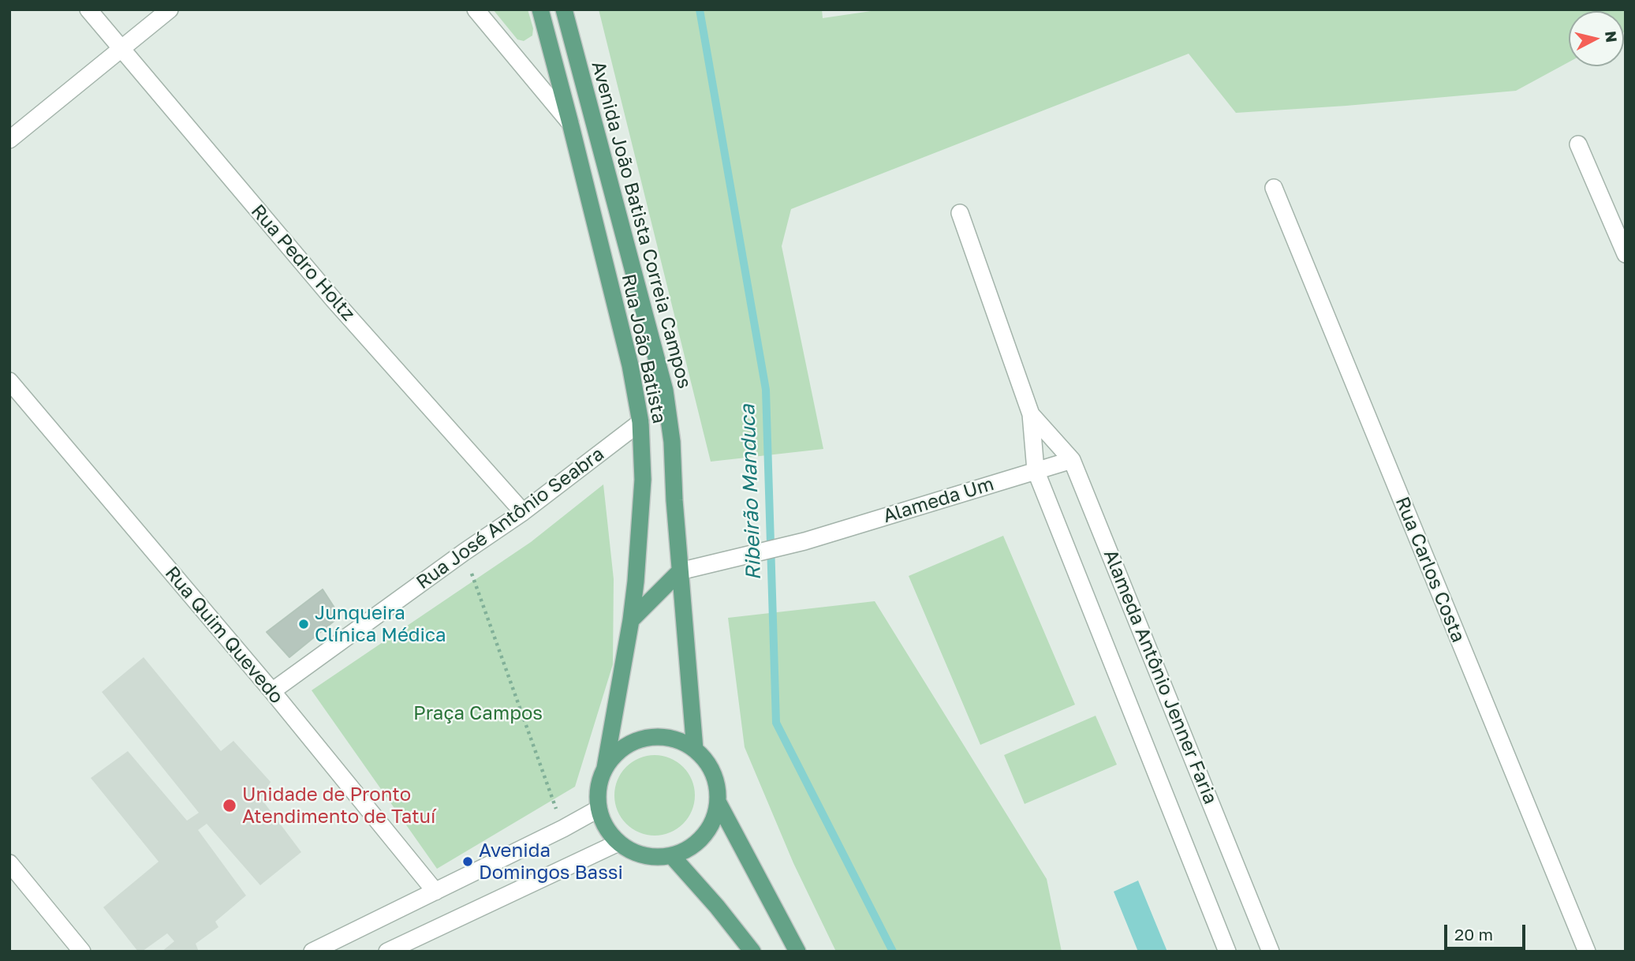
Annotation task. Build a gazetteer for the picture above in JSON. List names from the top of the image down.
{
  "streets": {
    "main road": ["Avenida João Batista Correia Campos", "Rua João Batista"],
    "street": [
      "Rua Pedro Holtz",
      "Alameda Um",
      "Rua José Antônio Seabra",
      "Rua Carlos Costa",
      "Rua Quim Quevedo",
      "Alameda Antônio Jenner Faria"
    ]
  },
  "crossings": [
    ["Avenida João Batista Correia Campos", "Rua João Batista"],
    ["Avenida João Batista Correia Campos", "Alameda Um"],
    ["Rua Pedro Holtz", "Rua José Antônio Seabra"],
    ["Rua João Batista", "Rua José Antônio Seabra"],
    ["Alameda Um", "Alameda Antônio Jenner Faria"],
    ["Rua José Antônio Seabra", "Rua Quim Quevedo"]
  ],
  "water": ["Ribeirão Manduca"],
  "parks": ["Praça Campos"],
  "places": ["Junqueira Clínica Médica", "Unidade de Pronto Atendimento de Tatuí", "Avenida Domingos Bassi"],
  "scale_bar": "20 m",
  "north": "right"
}
